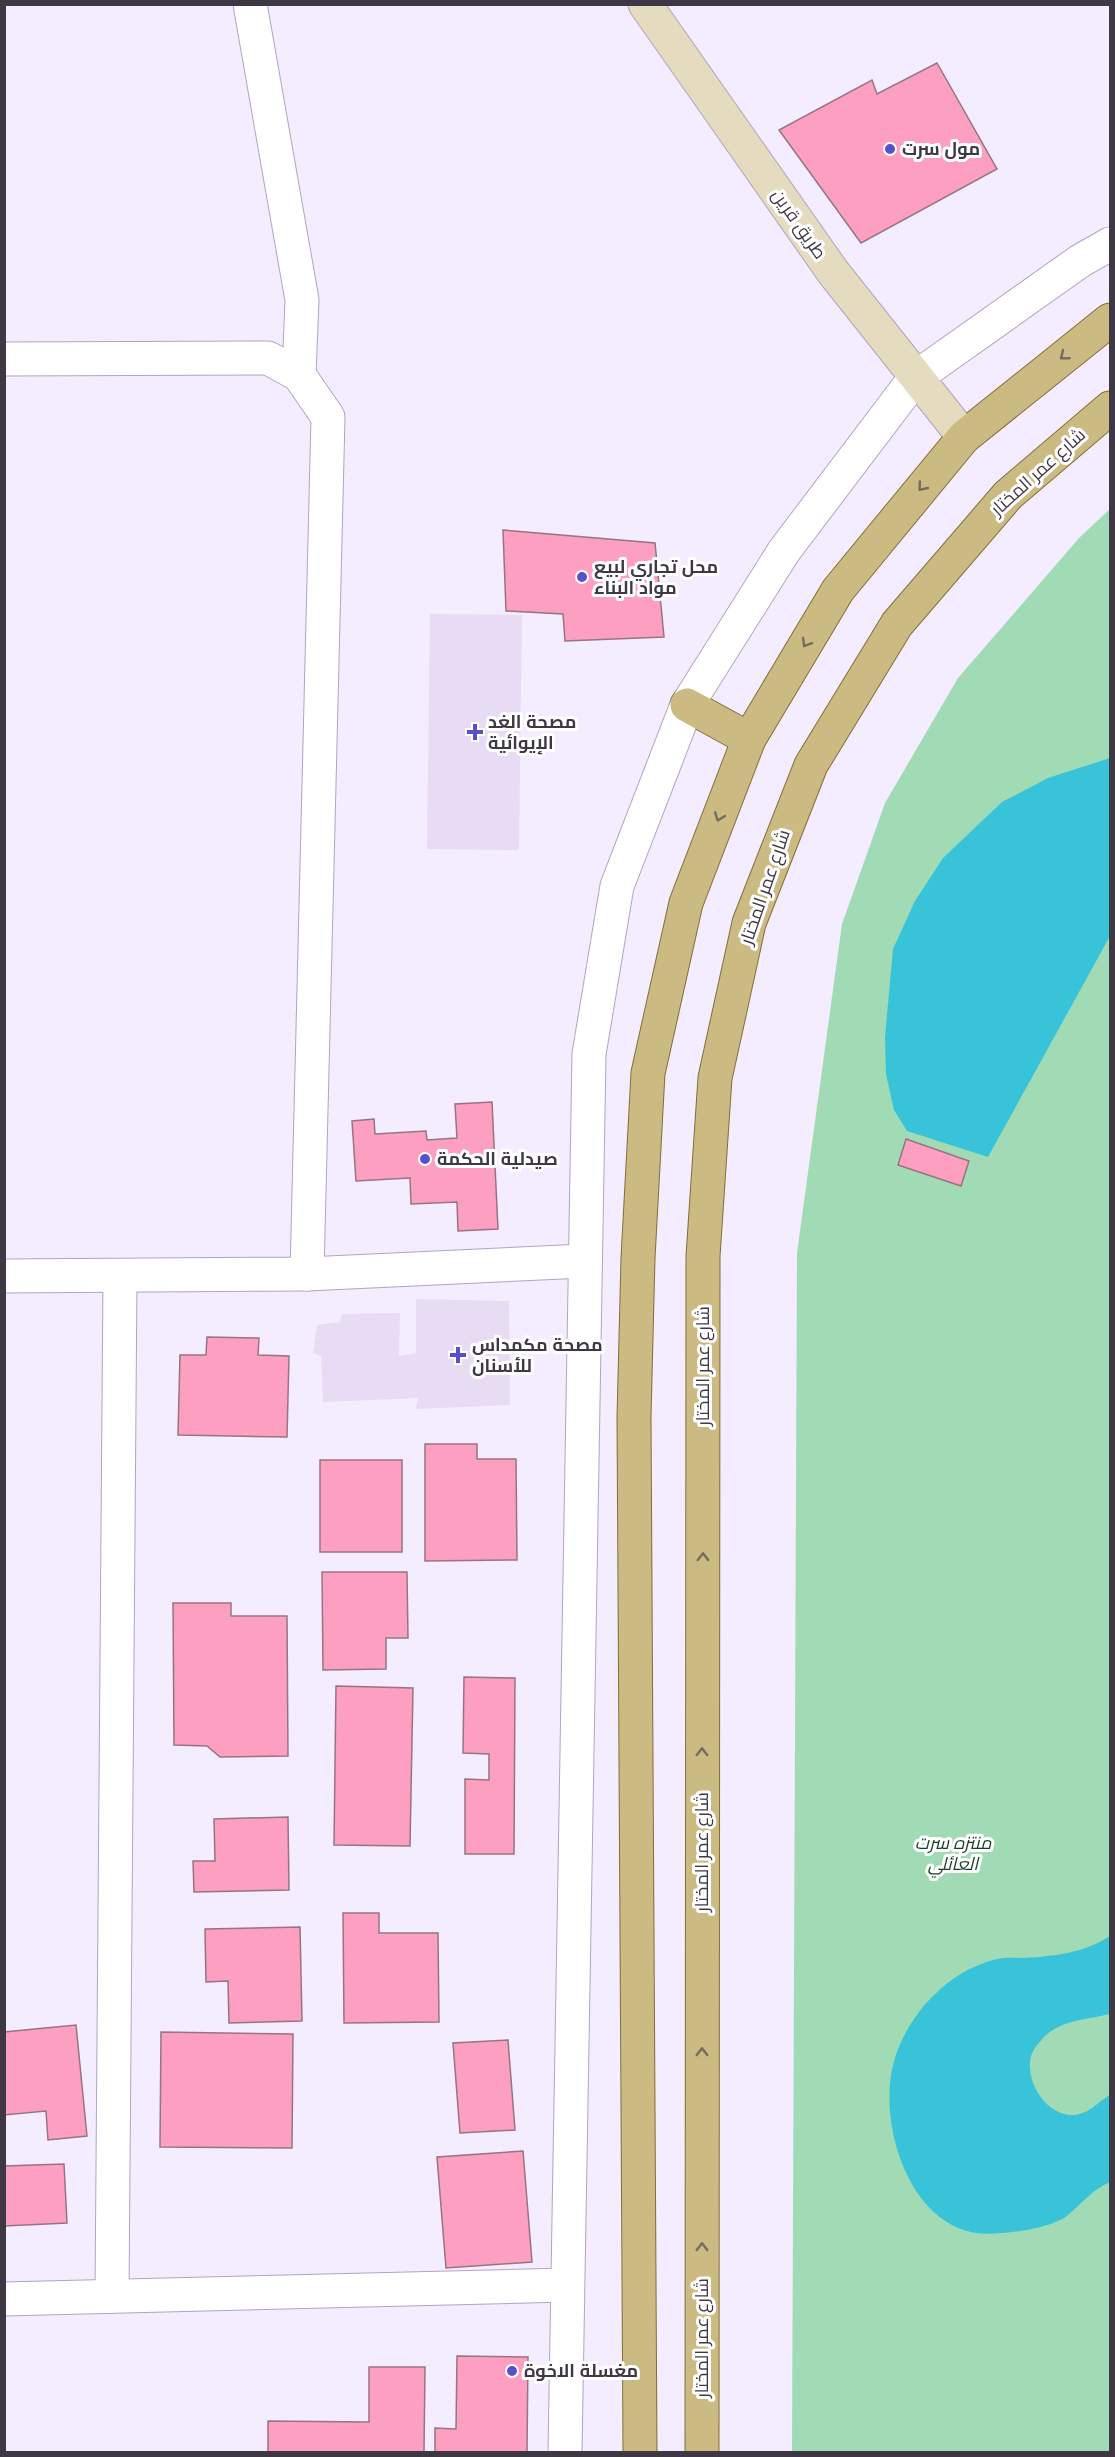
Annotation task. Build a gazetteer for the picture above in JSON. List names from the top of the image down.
{
  "streets": {
    "main road": ["طريق قرين", "شارع عمر المختار"]
  },
  "parks": ["منتزه سرت العائلي"],
  "places": {
    "other": [
      "مول سرت",
      "محل تجاري لبيع مواد البناء",
      "صيدلية الحكمة",
      "مغسلة الاخوة"
    ],
    "health": ["مصحة الغد الإيوائية", "مصحة مكمداس للأسنان"]
  }
}
